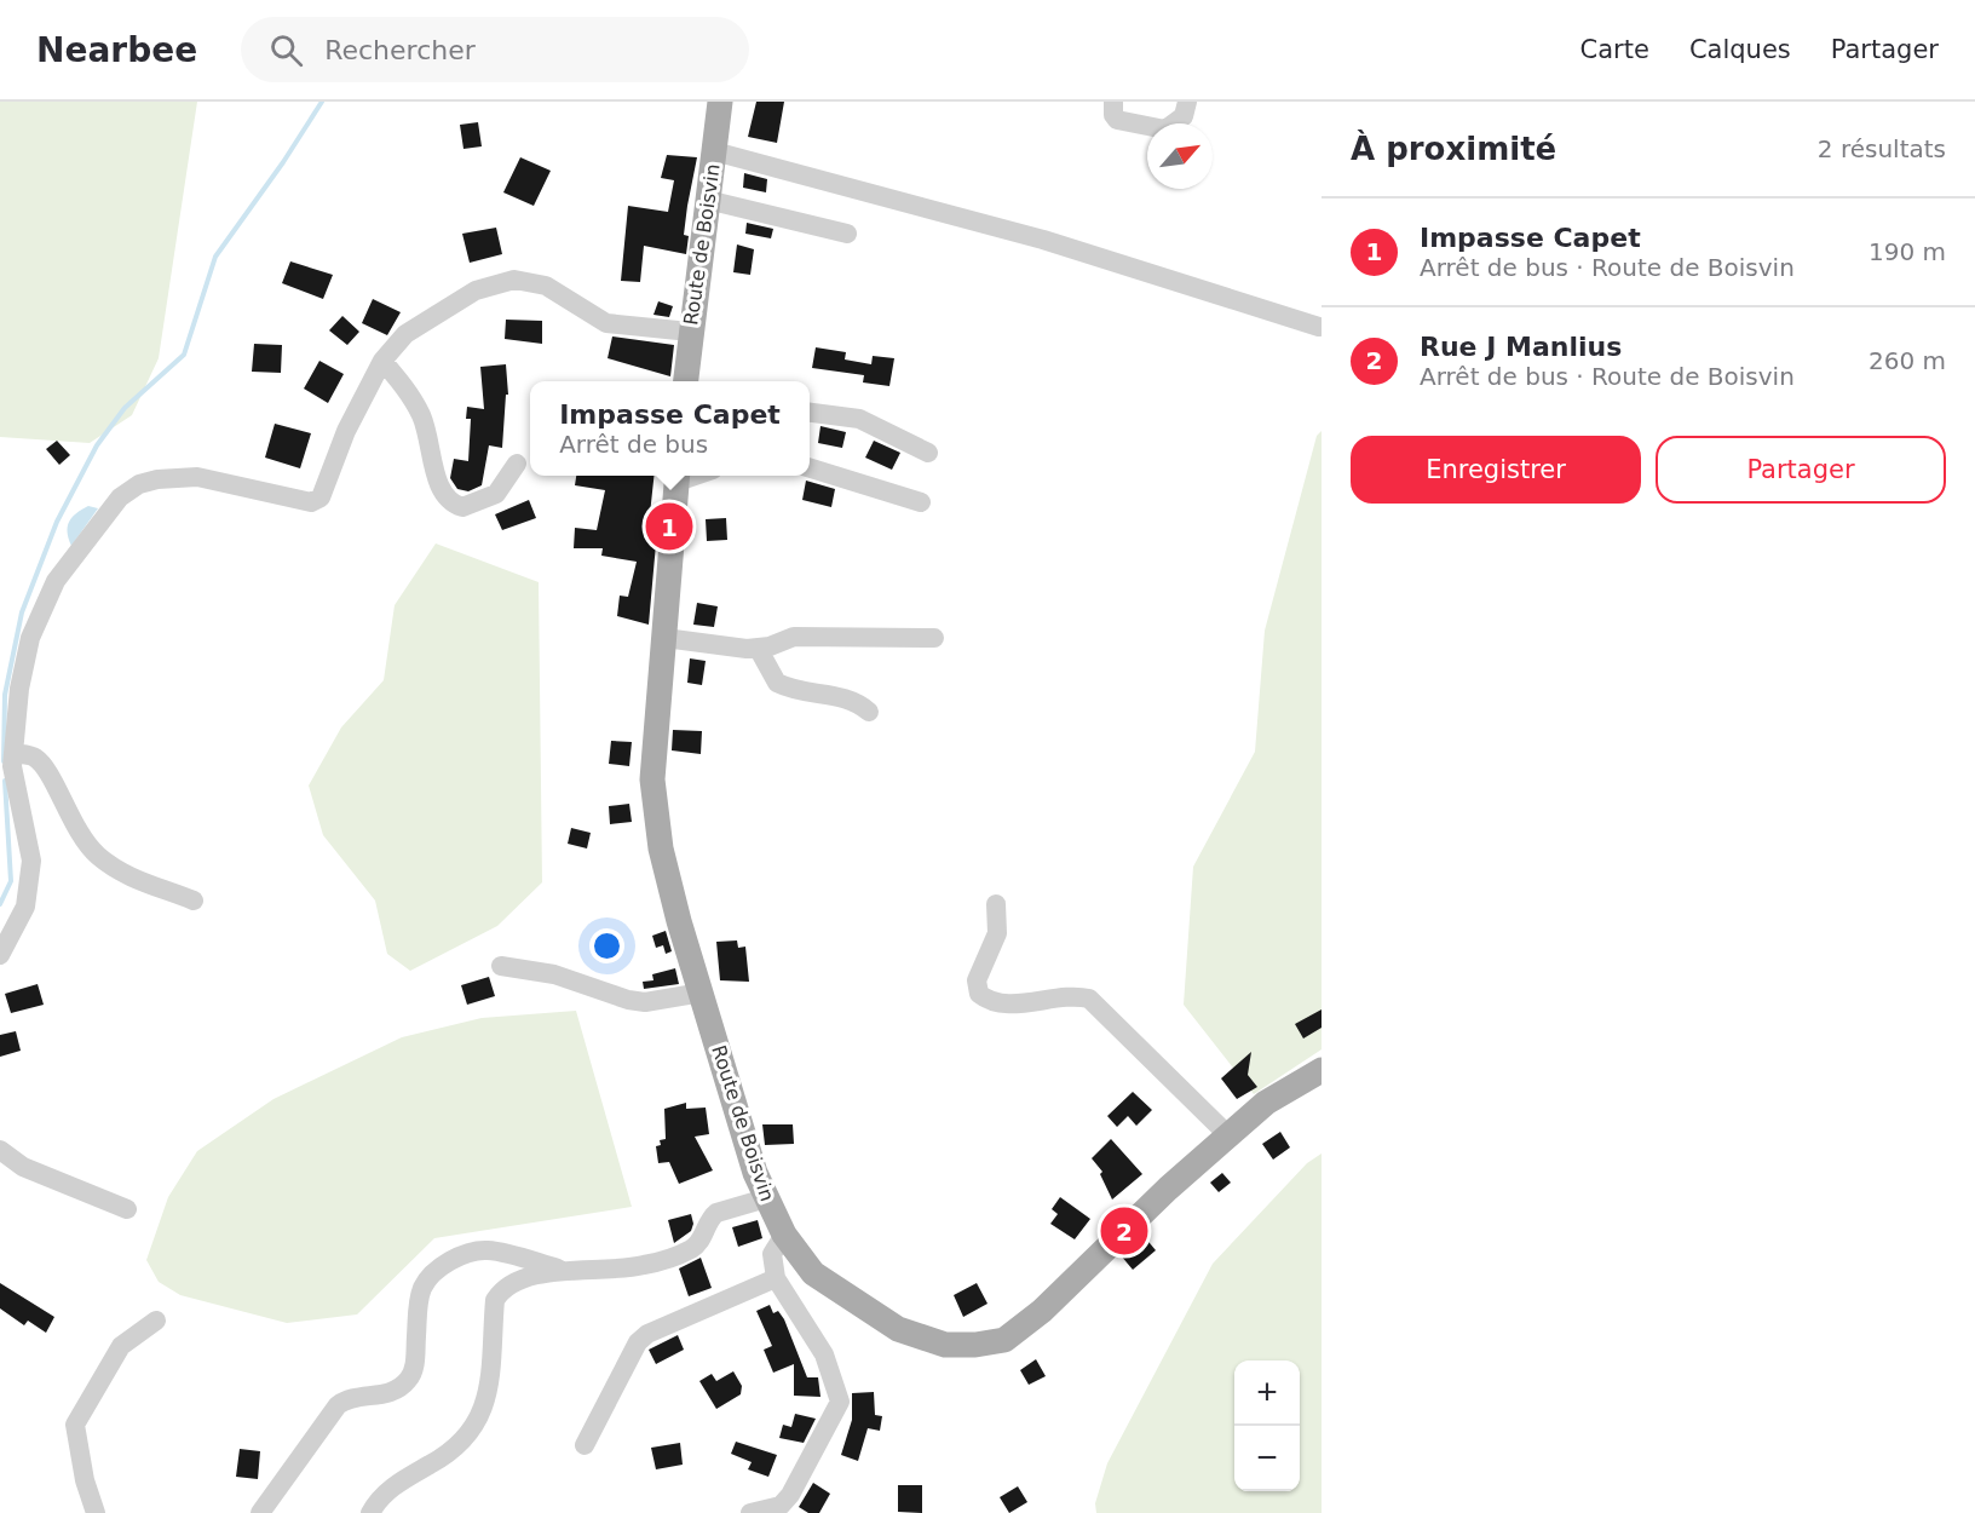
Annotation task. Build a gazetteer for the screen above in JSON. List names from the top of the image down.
{
  "streets": {
    "main road": ["Route de Boisvin"]
  },
  "north": "top right",
  "page": {
    "header": "Nearbee",
    "search": "Rechercher",
    "nav": ["Carte", "Calques", "Partager"],
    "heading": ["À proximité", "2 résultats"],
    "list": [
      {
        "mark": "1",
        "name": "Impasse Capet",
        "note": "Arrêt de bus · Route de Boisvin",
        "value": "190 m"
      },
      {
        "mark": "2",
        "name": "Rue J Manlius",
        "note": "Arrêt de bus · Route de Boisvin",
        "value": "260 m"
      }
    ],
    "popup": ["Impasse Capet", "Arrêt de bus"],
    "buttons": ["Enregistrer", "Partager"],
    "pins": ["1", "2"],
    "map_buttons": ["+", "−"]
  }
}
